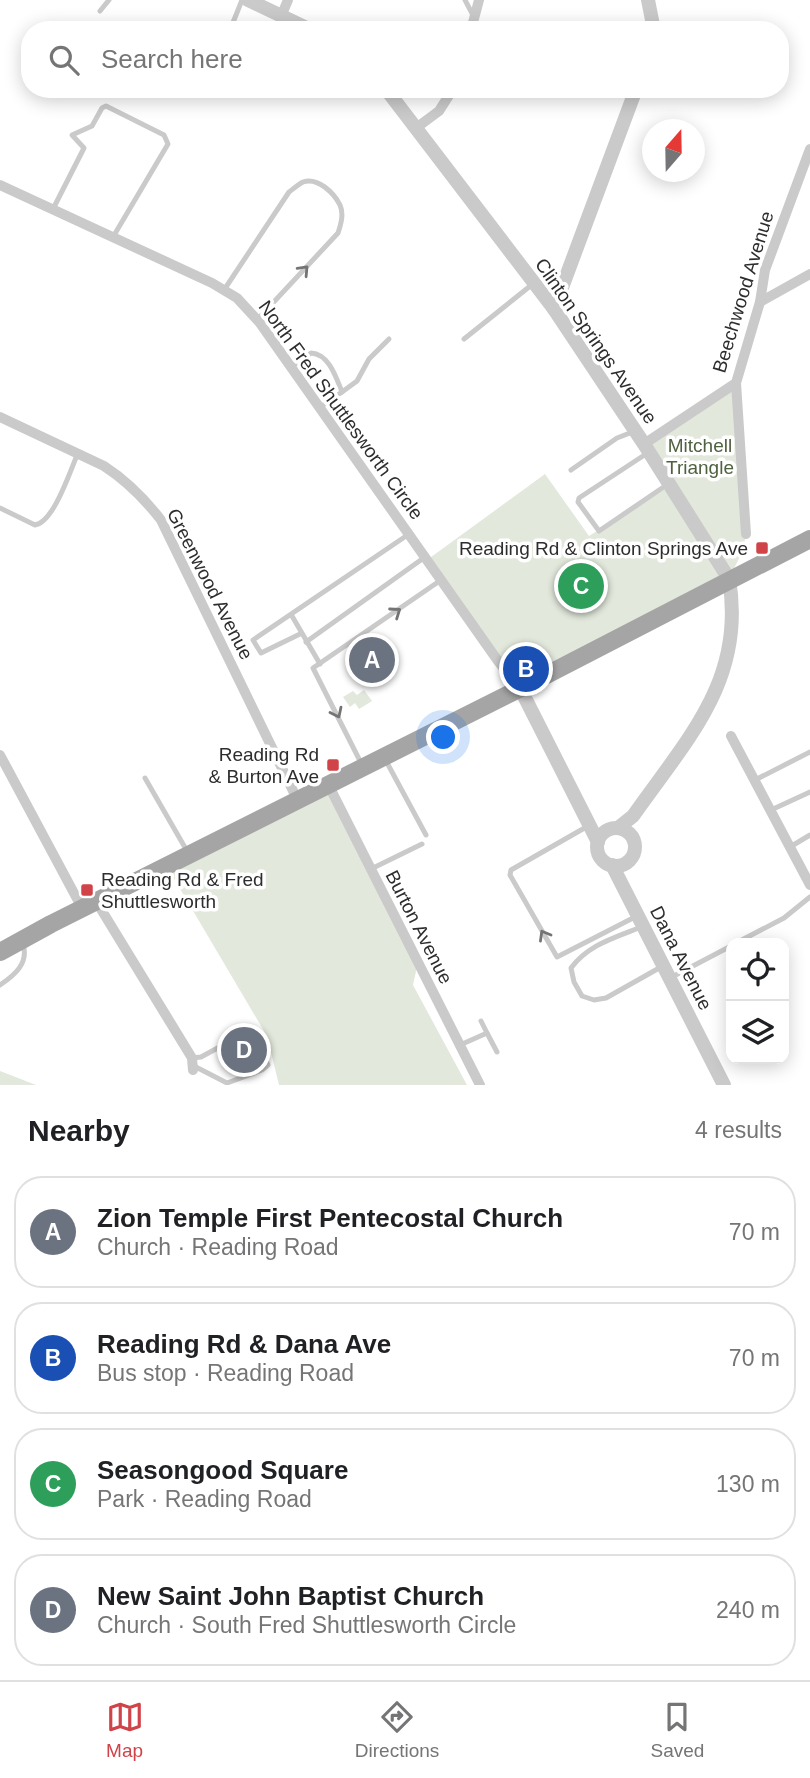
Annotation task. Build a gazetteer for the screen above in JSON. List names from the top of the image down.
{
  "streets": {
    "street": [
      "Beechwood Avenue",
      "Clinton Springs Avenue",
      "North Fred Shuttlesworth Circle",
      "Greenwood Avenue",
      "Burton Avenue",
      "Dana Avenue"
    ]
  },
  "crossings": [
    ["Beechwood Avenue", "Clinton Springs Avenue"],
    ["Clinton Springs Avenue", "Dana Avenue"]
  ],
  "parks": ["Mitchell Triangle"],
  "places": {
    "transit": ["Reading Rd & Clinton Springs Ave", "Reading Rd & Burton Ave", "Reading Rd & Fred Shuttlesworth"]
  },
  "north": "top",
  "page": {
    "search": "Search here",
    "pins": [
      "C",
      "A",
      "B",
      "D"
    ],
    "heading": ["Nearby", "4 results"],
    "list": [
      {
        "mark": "A",
        "name": "Zion Temple First Pentecostal Church",
        "note": "Church · Reading Road",
        "value": "70 m"
      },
      {
        "mark": "B",
        "name": "Reading Rd & Dana Ave",
        "note": "Bus stop · Reading Road",
        "value": "70 m"
      },
      {
        "mark": "C",
        "name": "Seasongood Square",
        "note": "Park · Reading Road",
        "value": "130 m"
      },
      {
        "mark": "D",
        "name": "New Saint John Baptist Church",
        "note": "Church · South Fred Shuttlesworth Circle",
        "value": "240 m"
      }
    ],
    "nav": ["Map", "Directions", "Saved"]
  }
}
